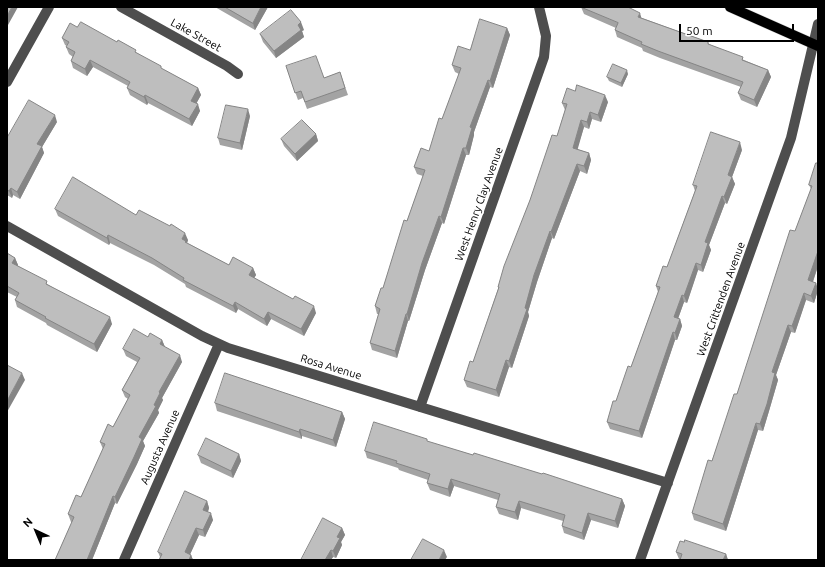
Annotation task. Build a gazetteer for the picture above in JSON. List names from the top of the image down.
{
  "streets": {
    "street": [
      "Lake Street",
      "West Henry Clay Avenue",
      "West Crittenden Avenue",
      "Rosa Avenue",
      "Augusta Avenue"
    ]
  },
  "crossings": [
    ["West Henry Clay Avenue", "Rosa Avenue"],
    ["West Crittenden Avenue", "Rosa Avenue"],
    ["Rosa Avenue", "Augusta Avenue"]
  ],
  "scale_bar": "50 m",
  "north": "top left"
}
